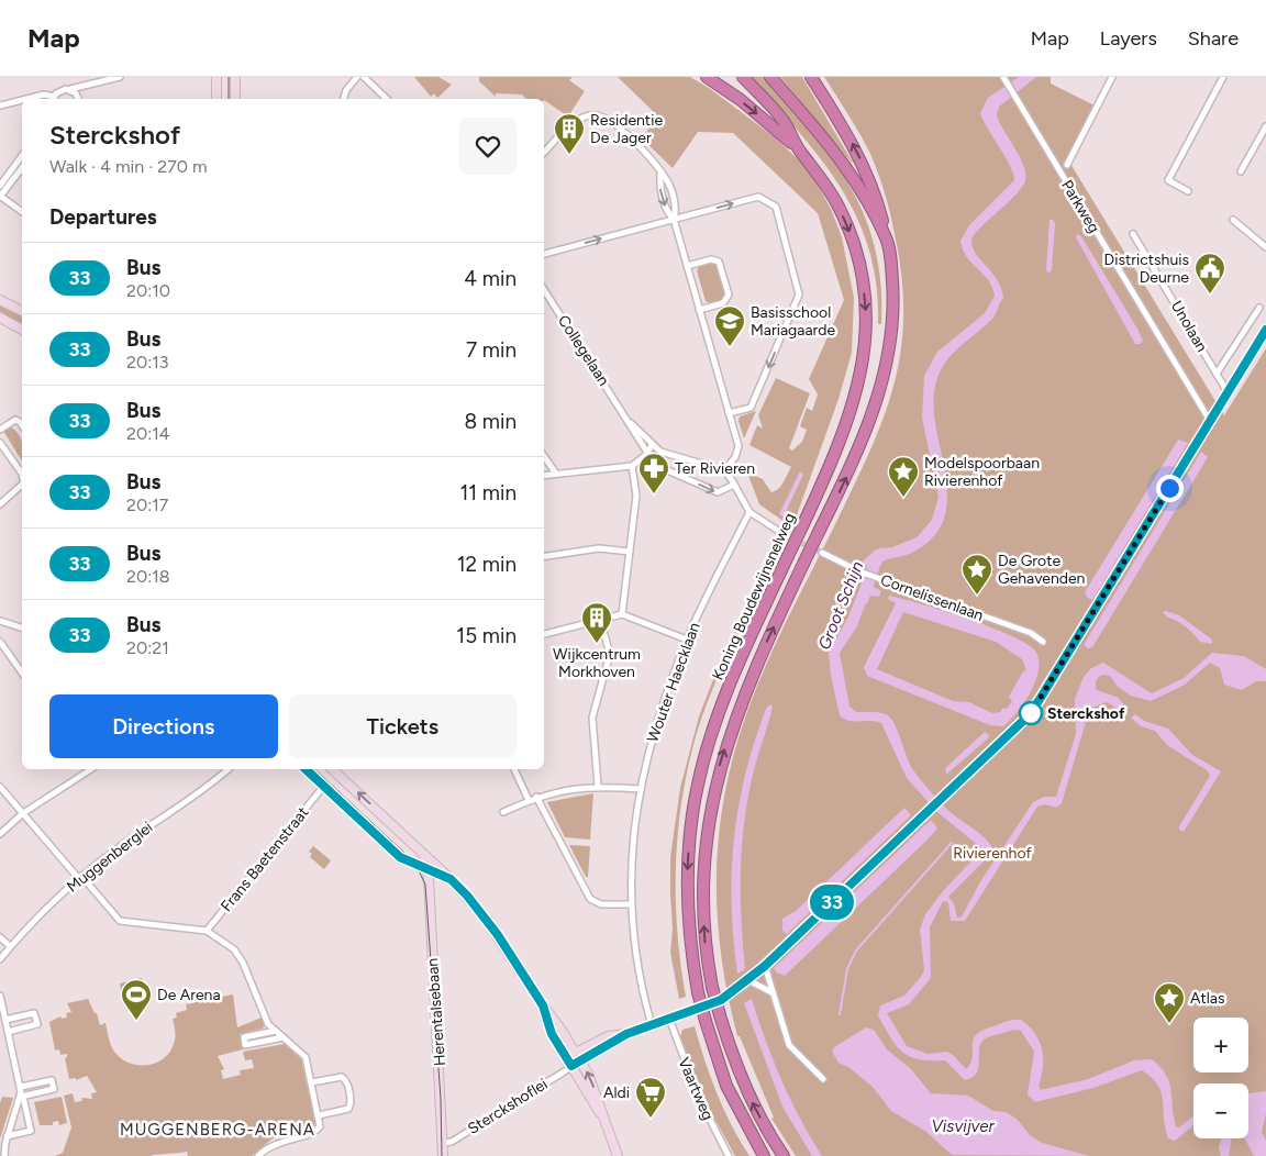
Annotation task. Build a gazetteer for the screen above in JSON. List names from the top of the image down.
{
  "streets": {
    "highway": ["Koning Boudewijnsnelweg"],
    "street": [
      "Parkweg",
      "Unolaan",
      "Collegelaan",
      "Cornelissenlaan",
      "Wouter Haecklaan",
      "Muggenberglei",
      "Frans Baetenstraat",
      "Herentalsebaan",
      "Vaartweg",
      "Sterckshoflei"
    ]
  },
  "crossings": [
    ["Parkweg", "Sterckshoflei"],
    ["Unolaan", "Sterckshoflei"],
    ["Wouter Haecklaan", "Sterckshoflei"],
    ["Herentalsebaan", "Sterckshoflei"],
    ["Vaartweg", "Sterckshoflei"]
  ],
  "districts": ["MUGGENBERG-ARENA"],
  "water": ["Groot Schijn", "Visvijver"],
  "parks": ["Rivierenhof"],
  "places": {
    "building": ["Residentie De Jager", "Wijkcentrum Morkhoven"],
    "public building": ["Districtshuis Deurne"],
    "school or university": ["Basisschool Mariagaarde"],
    "pharmacy": ["Ter Rivieren"],
    "place": ["Modelspoorbaan Rivierenhof", "De Grote Gehavenden", "Atlas"],
    "other": ["Sterckshof"],
    "sports": ["De Arena"],
    "supermarket": ["Aldi"]
  },
  "lines": ["bus line 33"],
  "page": {
    "header": "Map",
    "nav": ["Map", "Layers", "Share"],
    "on_map": "33",
    "heading": [
      ["Sterckshof", "Walk · 4 min · 270 m"],
      "Departures"
    ],
    "list": [
      {
        "mark": "33",
        "name": "Bus",
        "note": "20:10",
        "value": "4 min"
      },
      {
        "mark": "33",
        "name": "Bus",
        "note": "20:13",
        "value": "7 min"
      },
      {
        "mark": "33",
        "name": "Bus",
        "note": "20:14",
        "value": "8 min"
      },
      {
        "mark": "33",
        "name": "Bus",
        "note": "20:17",
        "value": "11 min"
      },
      {
        "mark": "33",
        "name": "Bus",
        "note": "20:18",
        "value": "12 min"
      },
      {
        "mark": "33",
        "name": "Bus",
        "note": "20:21",
        "value": "15 min"
      }
    ],
    "buttons": ["Directions", "Tickets"],
    "map_buttons": ["+", "−"]
  }
}
